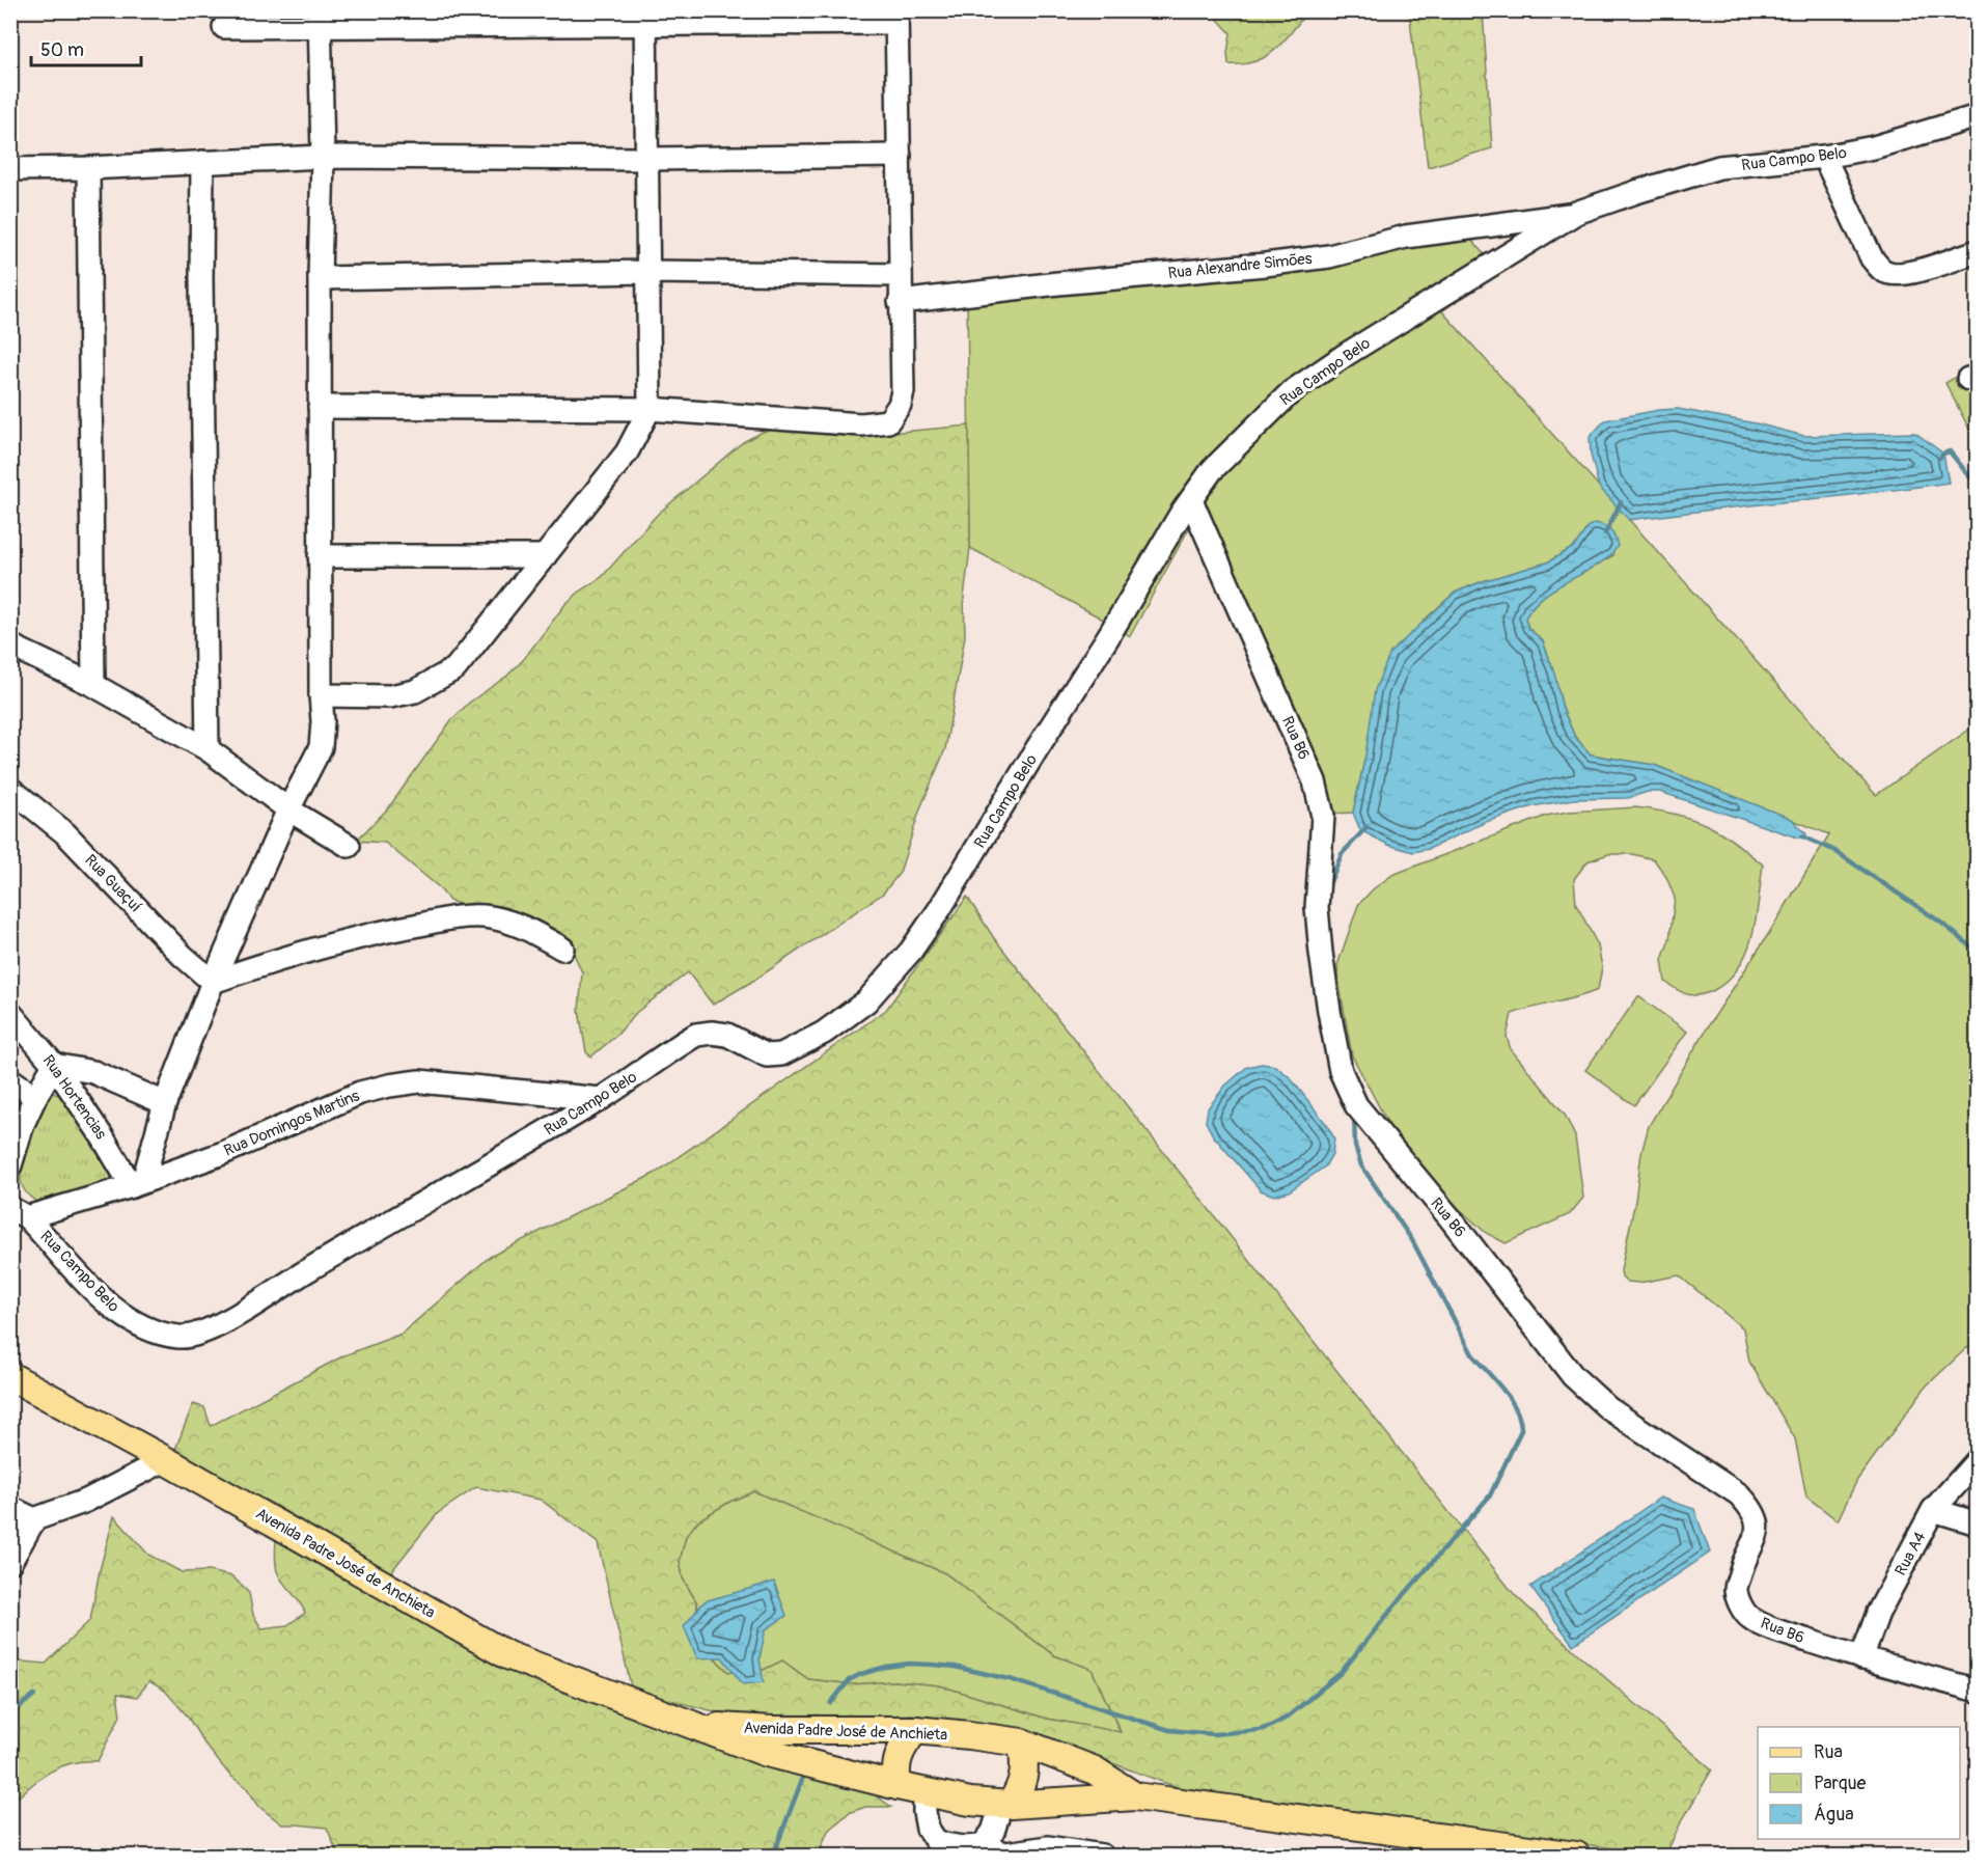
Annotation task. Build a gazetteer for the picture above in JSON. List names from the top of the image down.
{
  "streets": {
    "main road": ["Avenida Padre José de Anchieta"],
    "street": [
      "Rua Campo Belo",
      "Rua Alexandre Simões",
      "Rua B6",
      "Rua Guaçuí",
      "Rua Hortencias",
      "Rua Domingos Martins",
      "Rua A4"
    ]
  },
  "crossings": [
    ["Rua Campo Belo", "Rua Alexandre Simões"],
    ["Rua Campo Belo", "Rua B6"],
    ["Rua Campo Belo", "Rua Domingos Martins"],
    ["Rua B6", "Rua A4"],
    ["Rua Hortencias", "Rua Domingos Martins"]
  ],
  "legend": ["Rua", "Parque", "Água"],
  "scale_bar": "50 m"
}
